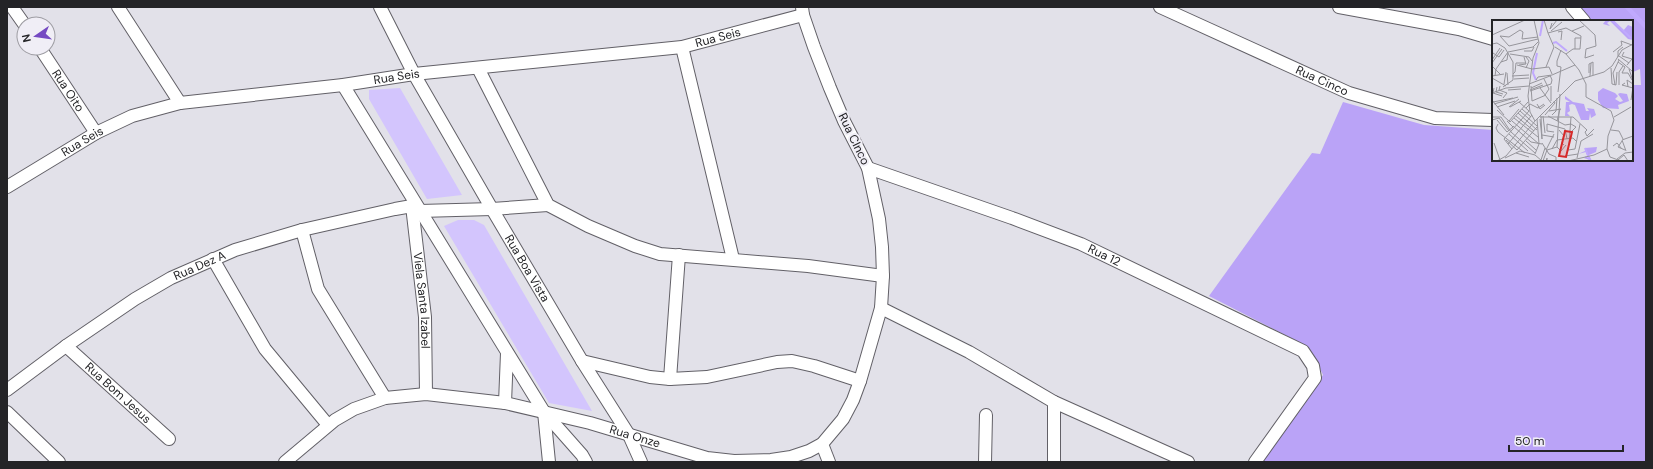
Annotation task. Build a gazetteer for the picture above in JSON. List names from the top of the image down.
{
  "streets": {
    "street": [
      "Rua Seis",
      "Rua Cinco",
      "Rua Oito",
      "Rua CInco",
      "Rua 12",
      "Rua Dez A",
      "Rua Boa Vista",
      "Viela Santa Izabel",
      "Rua Bom Jesus",
      "Rua Onze"
    ]
  },
  "crossings": [
    ["Rua Seis", "Rua Oito"],
    ["Rua Seis", "Rua CInco"],
    ["Rua Seis", "Rua Boa Vista"],
    ["Rua CInco", "Rua 12"],
    ["Rua CInco", "Rua Onze"],
    ["Rua Dez A", "Rua Boa Vista"],
    ["Rua Dez A", "Viela Santa Izabel"],
    ["Rua Dez A", "Rua Bom Jesus"],
    ["Rua Boa Vista", "Rua Onze"],
    ["Viela Santa Izabel", "Rua Onze"]
  ],
  "scale_bar": "50 m",
  "north": "left"
}
